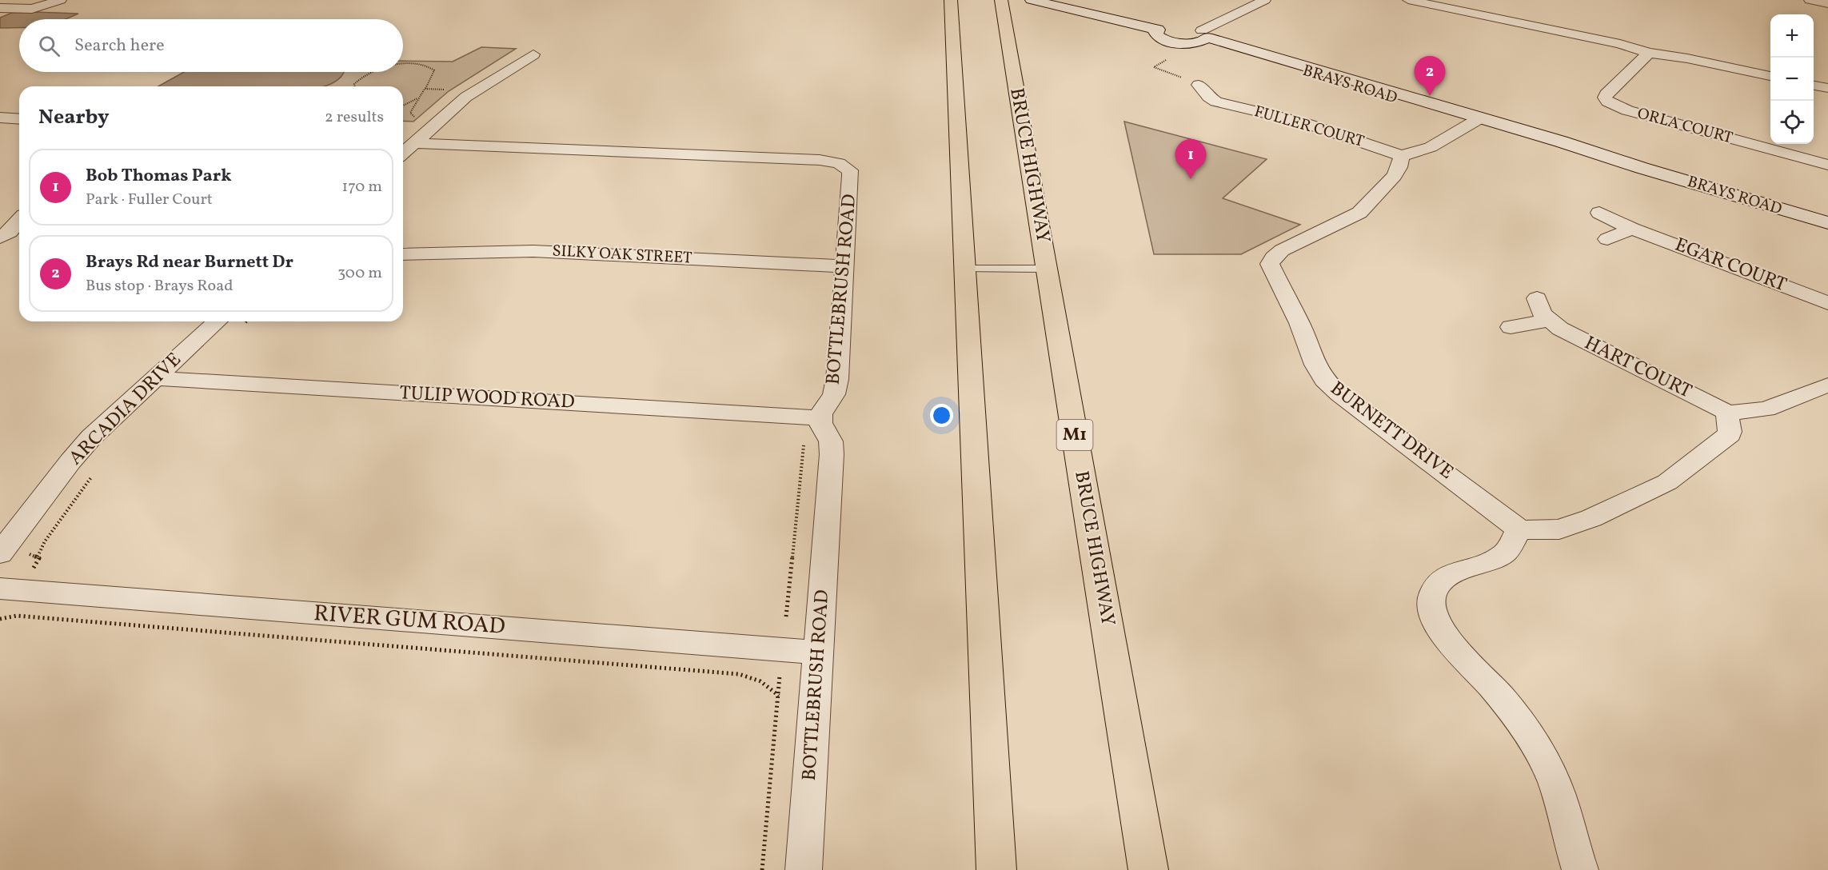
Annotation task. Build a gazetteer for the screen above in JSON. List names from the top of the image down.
{
  "streets": {
    "highway": ["BRUCE HIGHWAY", "M1"],
    "main road": ["BRAYS ROAD"],
    "street": [
      "ORLA COURT",
      "FULLER COURT",
      "SILKY OAK STREET",
      "EGAR COURT",
      "BOTTLEBRUSH ROAD",
      "HART COURT",
      "TULIP WOOD ROAD",
      "ARCADIA DRIVE",
      "BURNETT DRIVE",
      "RIVER GUM ROAD"
    ]
  },
  "crossings": [
    ["FULLER COURT", "BURNETT DRIVE"],
    ["SILKY OAK STREET", "BOTTLEBRUSH ROAD"],
    ["BOTTLEBRUSH ROAD", "TULIP WOOD ROAD"],
    ["BOTTLEBRUSH ROAD", "RIVER GUM ROAD"],
    ["TULIP WOOD ROAD", "ARCADIA DRIVE"]
  ],
  "page": {
    "map_buttons": ["+", "−"],
    "search": "Search here",
    "pins": ["2", "1"],
    "heading": ["Nearby", "2 results"],
    "list": [
      {
        "mark": "1",
        "name": "Bob Thomas Park",
        "note": "Park · Fuller Court",
        "value": "170 m"
      },
      {
        "mark": "2",
        "name": "Brays Rd near Burnett Dr",
        "note": "Bus stop · Brays Road",
        "value": "300 m"
      }
    ]
  }
}
